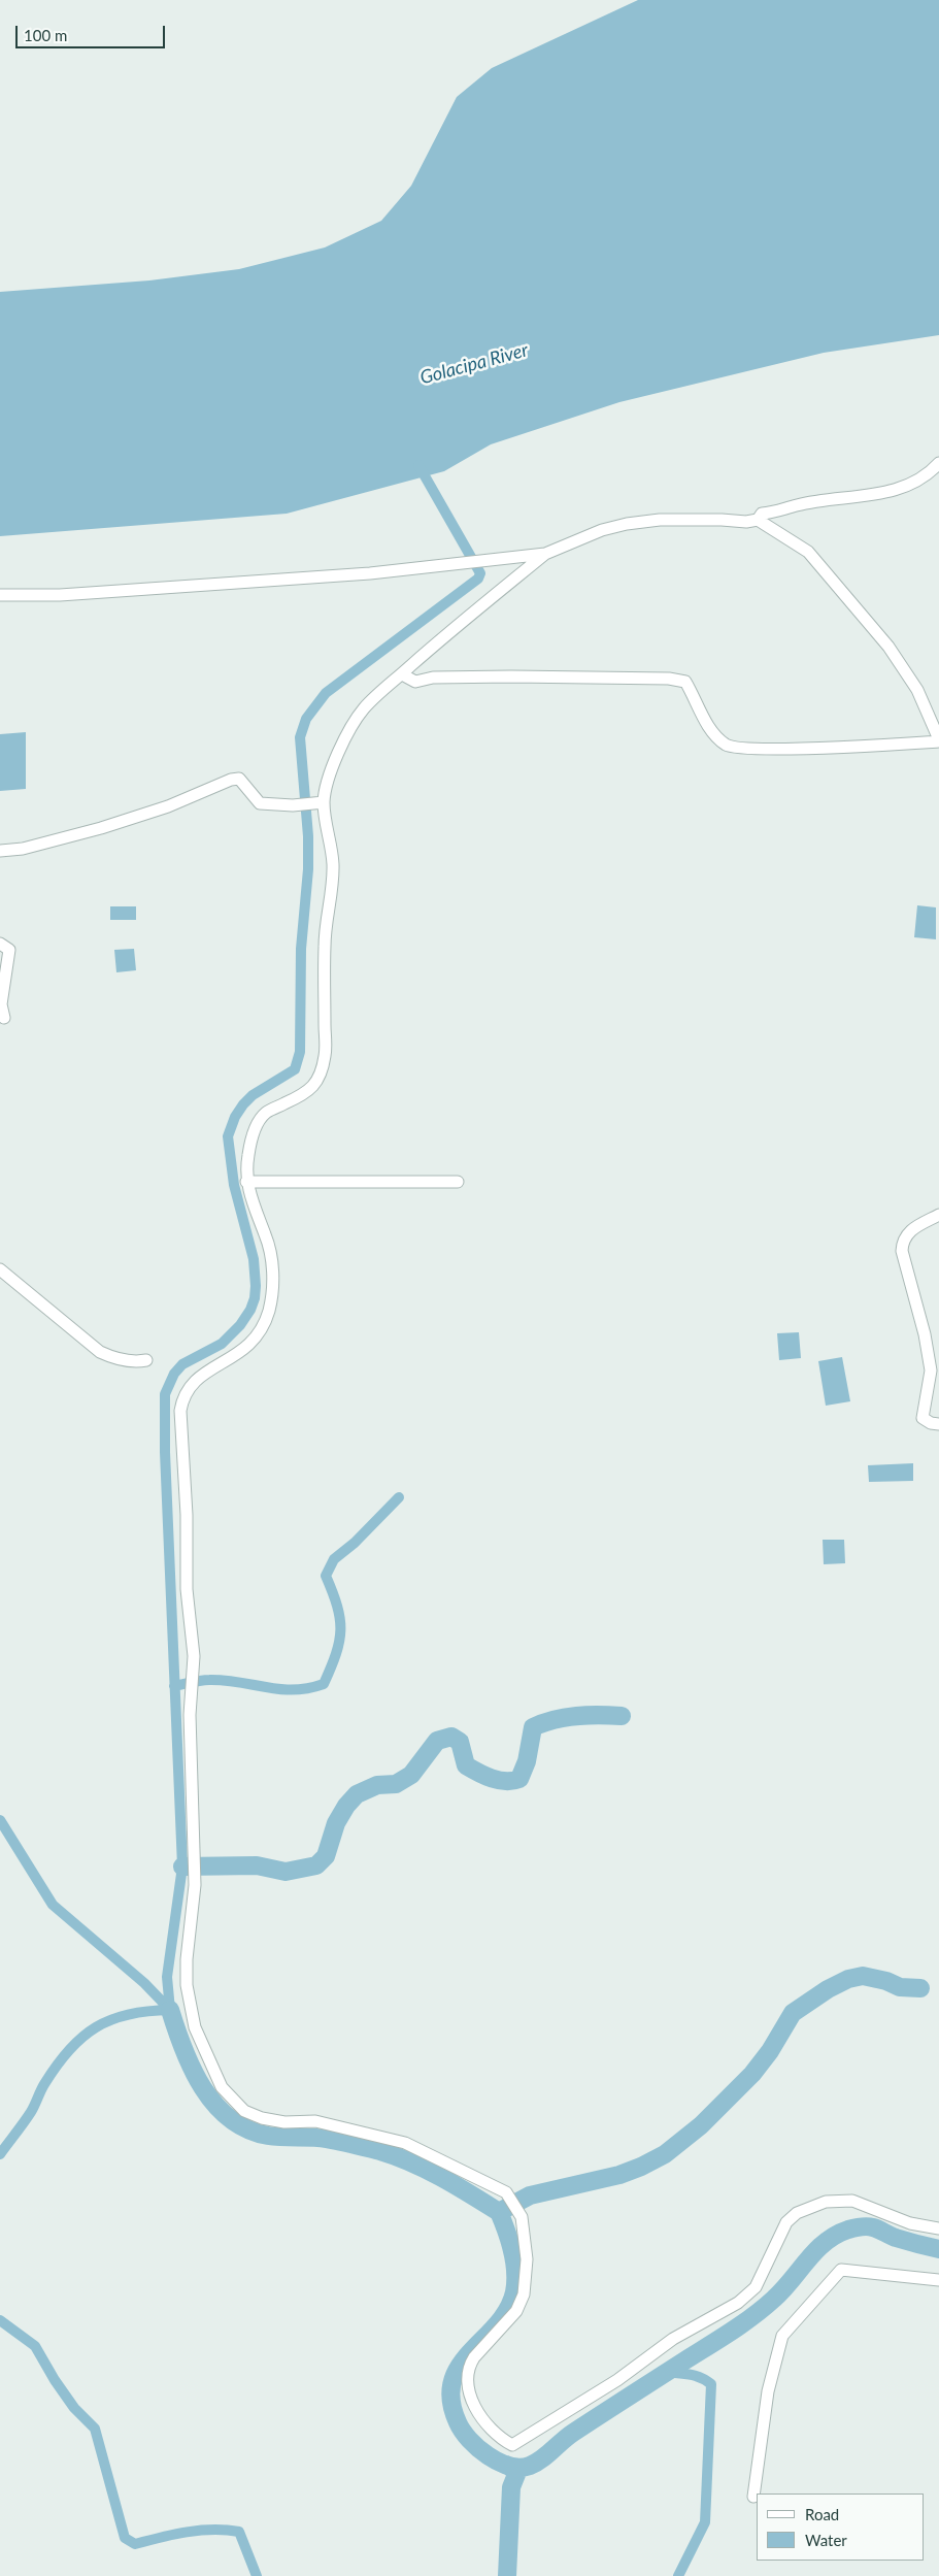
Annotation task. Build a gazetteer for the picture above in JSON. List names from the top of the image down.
{
  "water": ["Golacipa River"],
  "legend": ["Road", "Water"],
  "scale_bar": "100 m"
}
